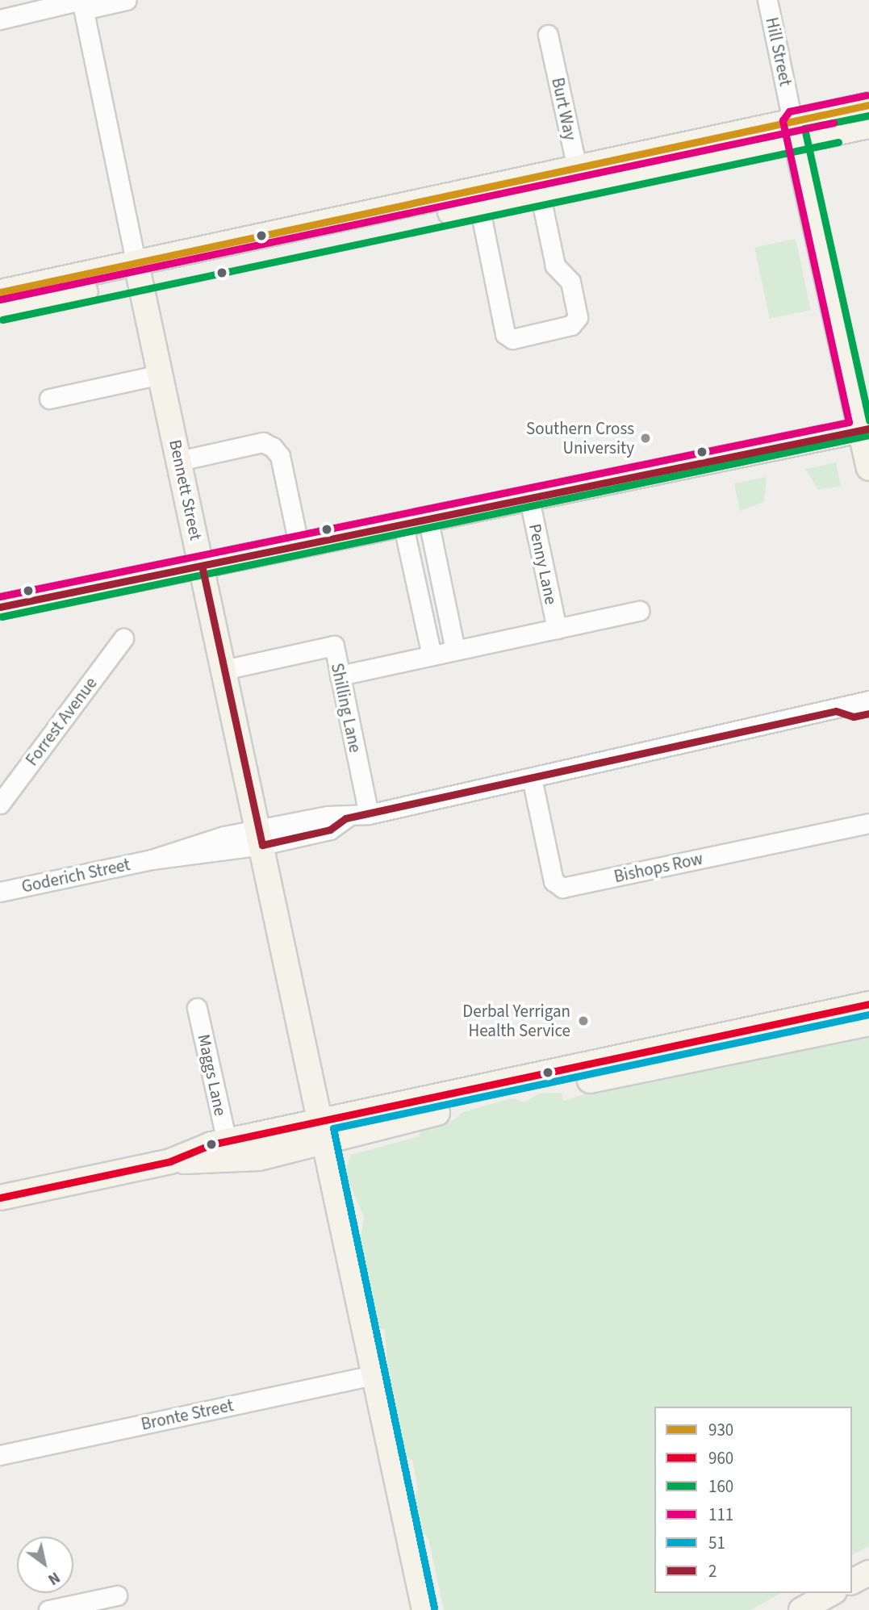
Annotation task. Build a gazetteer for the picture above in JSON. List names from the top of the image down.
{
  "streets": {
    "main road": ["Hill Street", "Bennett Street"],
    "street": [
      "Burt Way",
      "Penny Lane",
      "Shilling Lane",
      "Forrest Avenue",
      "Bishops Row",
      "Goderich Street",
      "Maggs Lane",
      "Bronte Street"
    ]
  },
  "crossings": [
    ["Bennett Street", "Shilling Lane"],
    ["Bennett Street", "Goderich Street"],
    ["Bennett Street", "Bronte Street"],
    ["Shilling Lane", "Goderich Street"],
    ["Bishops Row", "Goderich Street"]
  ],
  "places": ["Southern Cross University", "Derbal Yerrigan Health Service"],
  "lines": [
    "transit line 111",
    "transit line 930",
    "transit line 160",
    "transit line 2",
    "transit line 960",
    "transit line 51"
  ],
  "legend": [
    "930",
    "960",
    "160",
    "111",
    "51",
    "2"
  ],
  "north": "bottom right"
}
